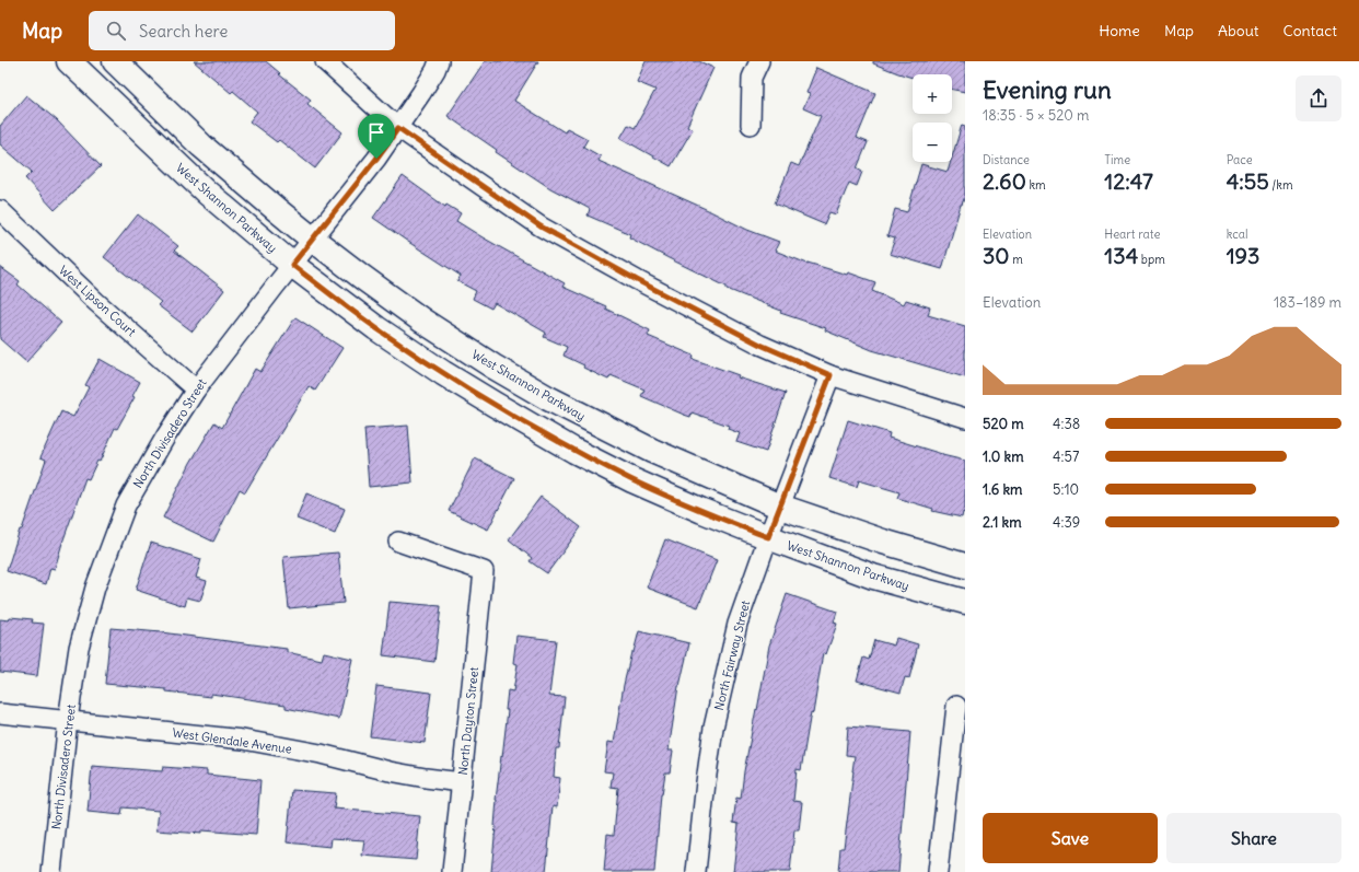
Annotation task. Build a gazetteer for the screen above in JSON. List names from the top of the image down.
{
  "streets": {
    "street": [
      "West Shannon Parkway",
      "West Lipson Court",
      "North Divisadero Street",
      "North Fairway Street",
      "North Dayton Street",
      "West Glendale Avenue"
    ]
  },
  "crossings": [
    ["West Shannon Parkway", "North Divisadero Street"],
    ["West Shannon Parkway", "North Fairway Street"],
    ["West Lipson Court", "North Divisadero Street"],
    ["North Divisadero Street", "West Glendale Avenue"],
    ["North Dayton Street", "West Glendale Avenue"]
  ],
  "page": {
    "header": "Map",
    "search": "Search here",
    "nav": [
      "Home",
      "Map",
      "About",
      "Contact"
    ],
    "heading": ["Evening run", "18:35 · 5 × 520 m"],
    "map_buttons": ["+", "−"],
    "stats": [
      ["Distance", "2.60 km"],
      ["Time", "12:47"],
      ["Pace", "4:55 /km"],
      ["Elevation", "30 m"],
      ["Heart rate", "134 bpm"],
      ["kcal", "193"]
    ],
    "chart": ["Elevation", "183–189 m"],
    "list": [
      {
        "name": "520 m",
        "note": "4:38"
      },
      {
        "name": "1.0 km",
        "note": "4:57"
      },
      {
        "name": "1.6 km",
        "note": "5:10"
      },
      {
        "name": "2.1 km",
        "note": "4:39"
      }
    ],
    "buttons": ["Save", "Share"]
  }
}
